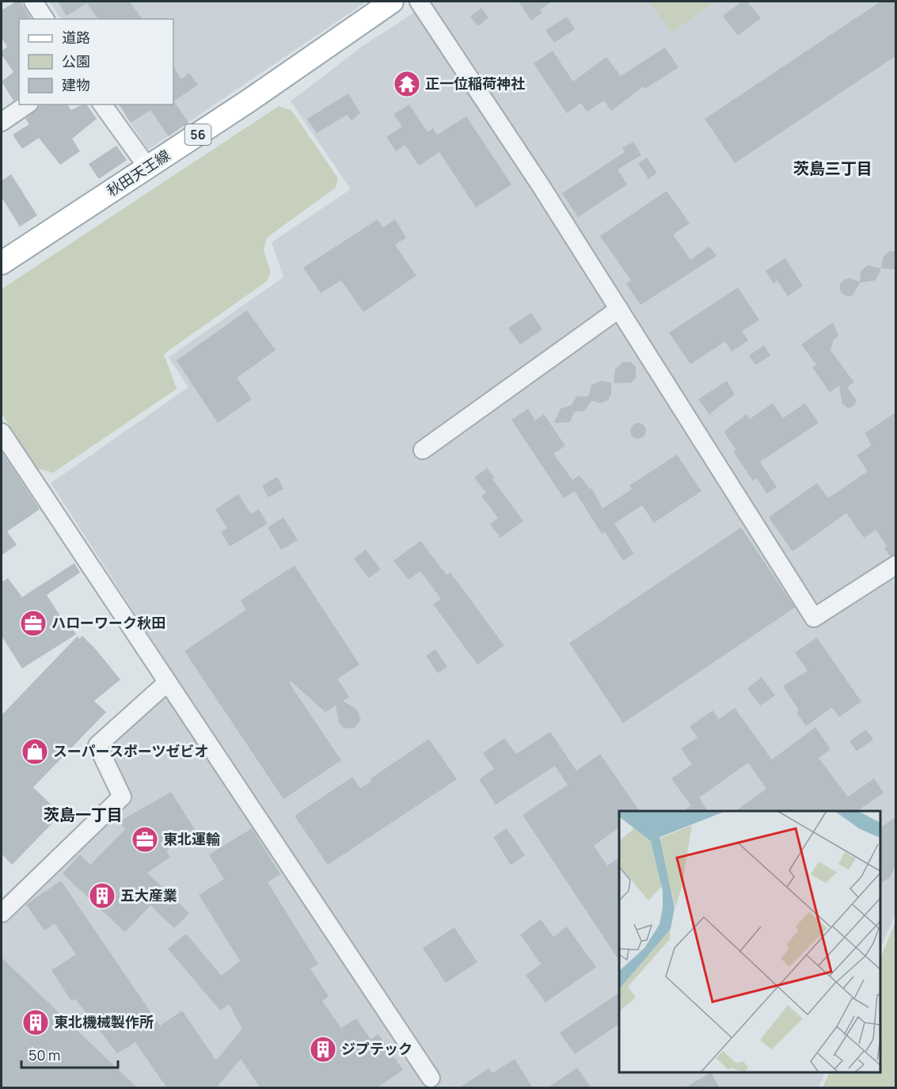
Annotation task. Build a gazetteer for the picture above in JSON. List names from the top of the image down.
{
  "streets": {
    "main road": ["56", "秋田天王線"]
  },
  "districts": ["茨島三丁目", "茨島一丁目"],
  "places": {
    "temple": ["正一位稲荷神社"],
    "office": ["ハローワーク秋田", "東北運輸"],
    "shop": ["スーパースポーツゼビオ"],
    "building": ["五大産業", "東北機械製作所", "ジプテック"]
  },
  "legend": ["道路", "公園", "建物"],
  "scale_bar": "50 m"
}
